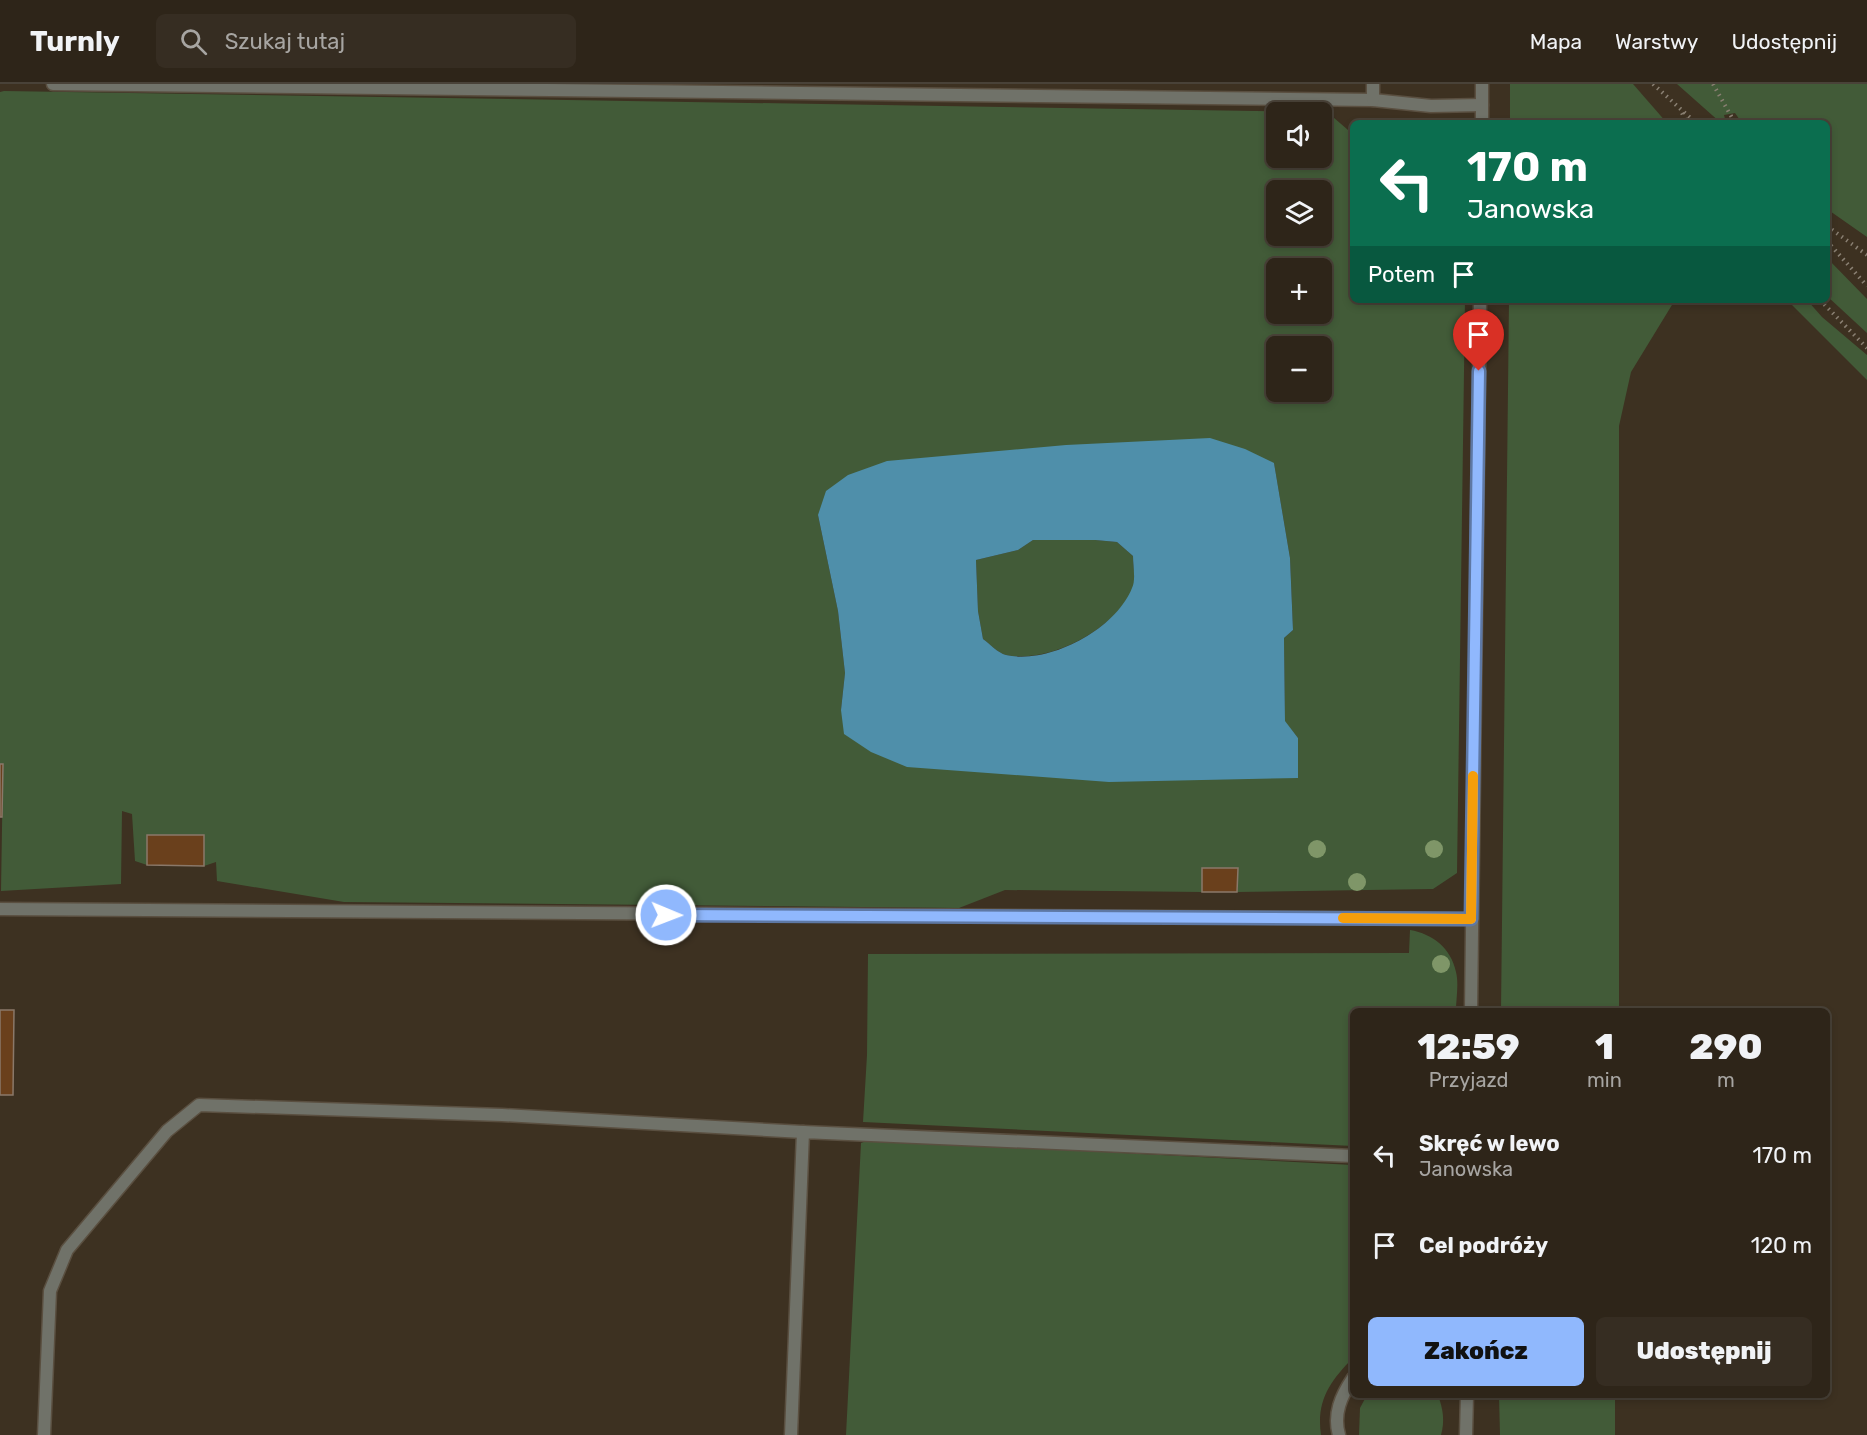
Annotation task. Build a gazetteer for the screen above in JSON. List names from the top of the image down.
{
  "page": {
    "header": "Turnly",
    "search": "Szukaj tutaj",
    "nav": ["Mapa", "Warstwy", "Udostępnij"],
    "map_buttons": ["+", "−"],
    "turn": ["170 m", "Janowska"],
    "then": "Potem",
    "eta": [
      "12:59",
      "Przyjazd",
      "1",
      "min",
      "290",
      "m"
    ],
    "list": [
      {
        "name": "Skręć w lewo",
        "note": "Janowska",
        "value": "170 m"
      },
      {
        "name": "Cel podróży",
        "value": "120 m"
      }
    ],
    "buttons": ["Zakończ", "Udostępnij"]
  }
}
